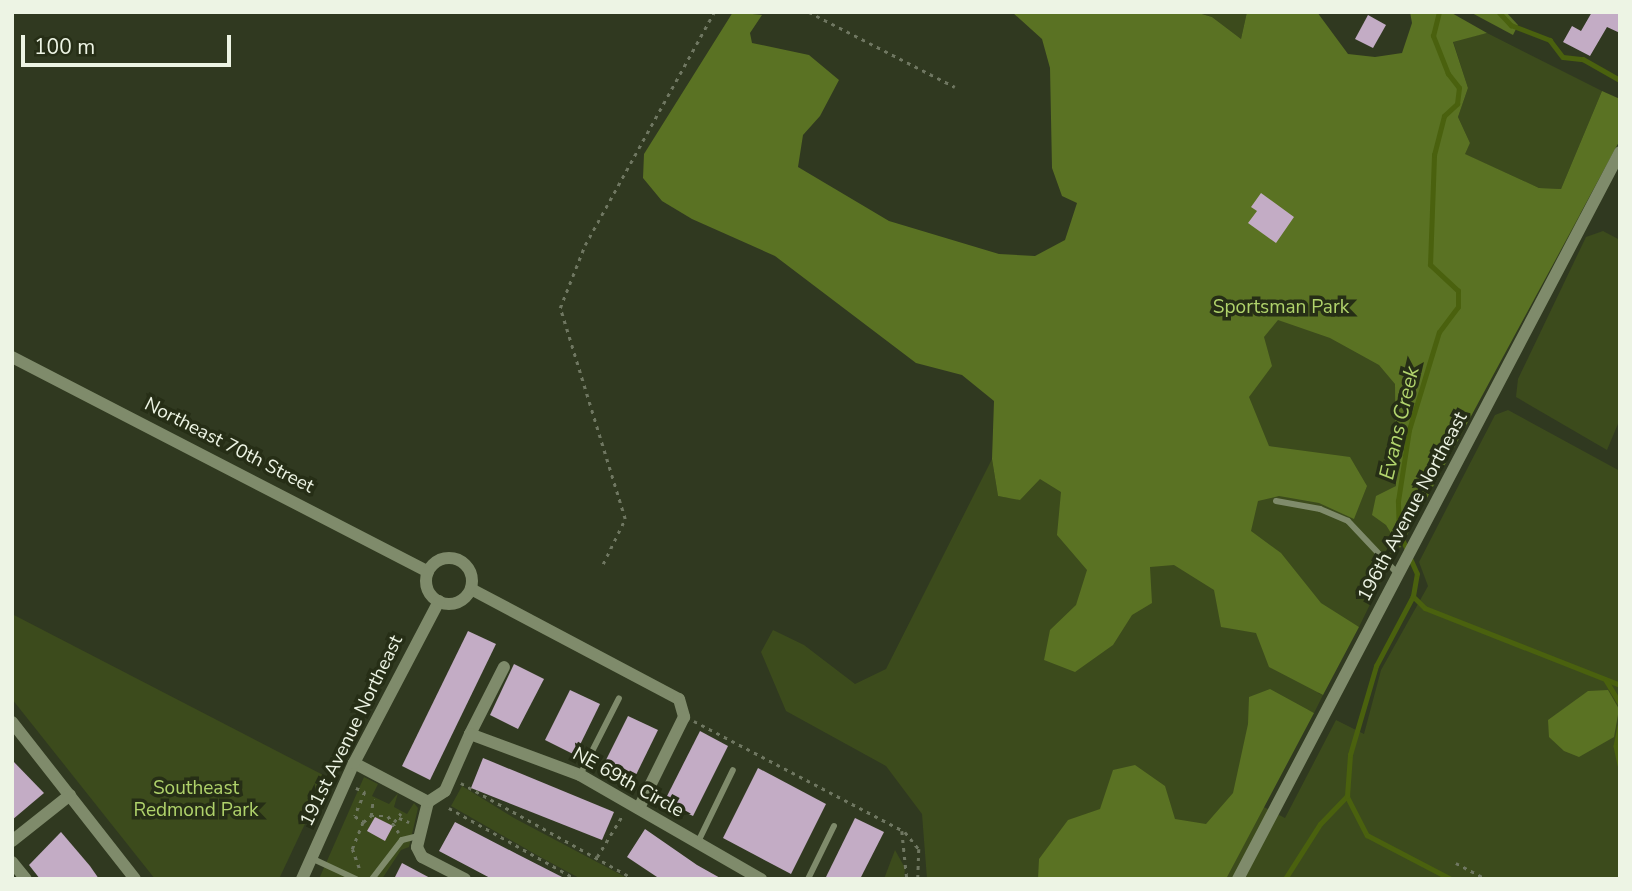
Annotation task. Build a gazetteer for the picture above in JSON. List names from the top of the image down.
{
  "streets": {
    "street": [
      "Northeast 70th Street",
      "196th Avenue Northeast",
      "191st Avenue Northeast",
      "NE 69th Circle"
    ]
  },
  "crossings": [
    ["Northeast 70th Street", "191st Avenue Northeast"]
  ],
  "water": ["Evans Creek"],
  "parks": ["Sportsman Park", "Southeast Redmond Park"],
  "scale_bar": "100 m"
}
